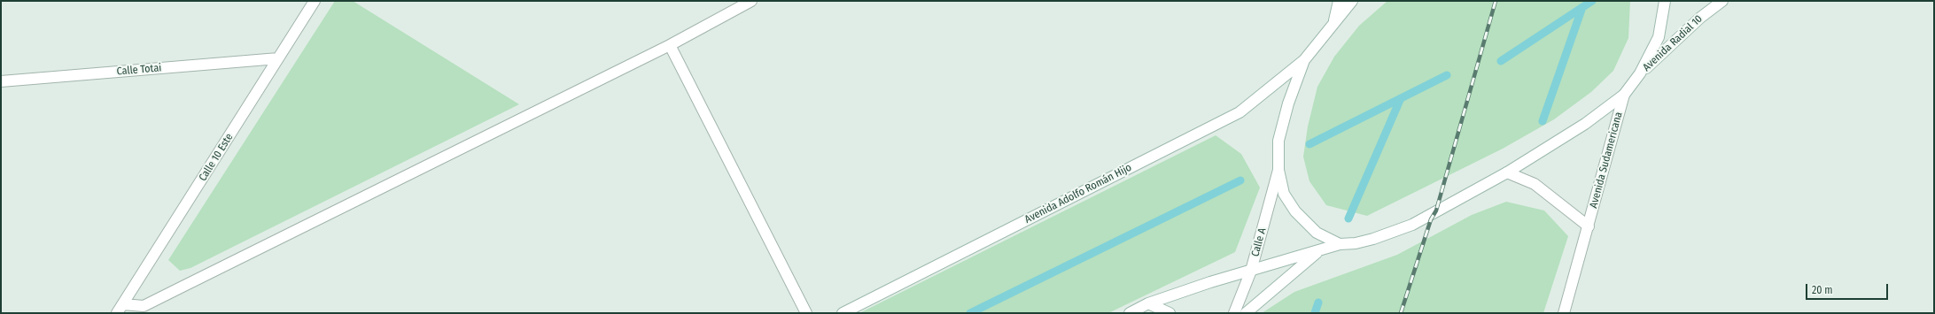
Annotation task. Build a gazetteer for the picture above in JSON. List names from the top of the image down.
{
  "streets": {
    "street": [
      "Avenida Radial 10",
      "Calle Totai",
      "Calle 10 Este",
      "Avenida Sudamericana",
      "Avenida Adolfo Román Hijo",
      "Calle A"
    ]
  },
  "crossings": [
    ["Calle Totai", "Calle 10 Este"]
  ],
  "scale_bar": "20 m"
}
